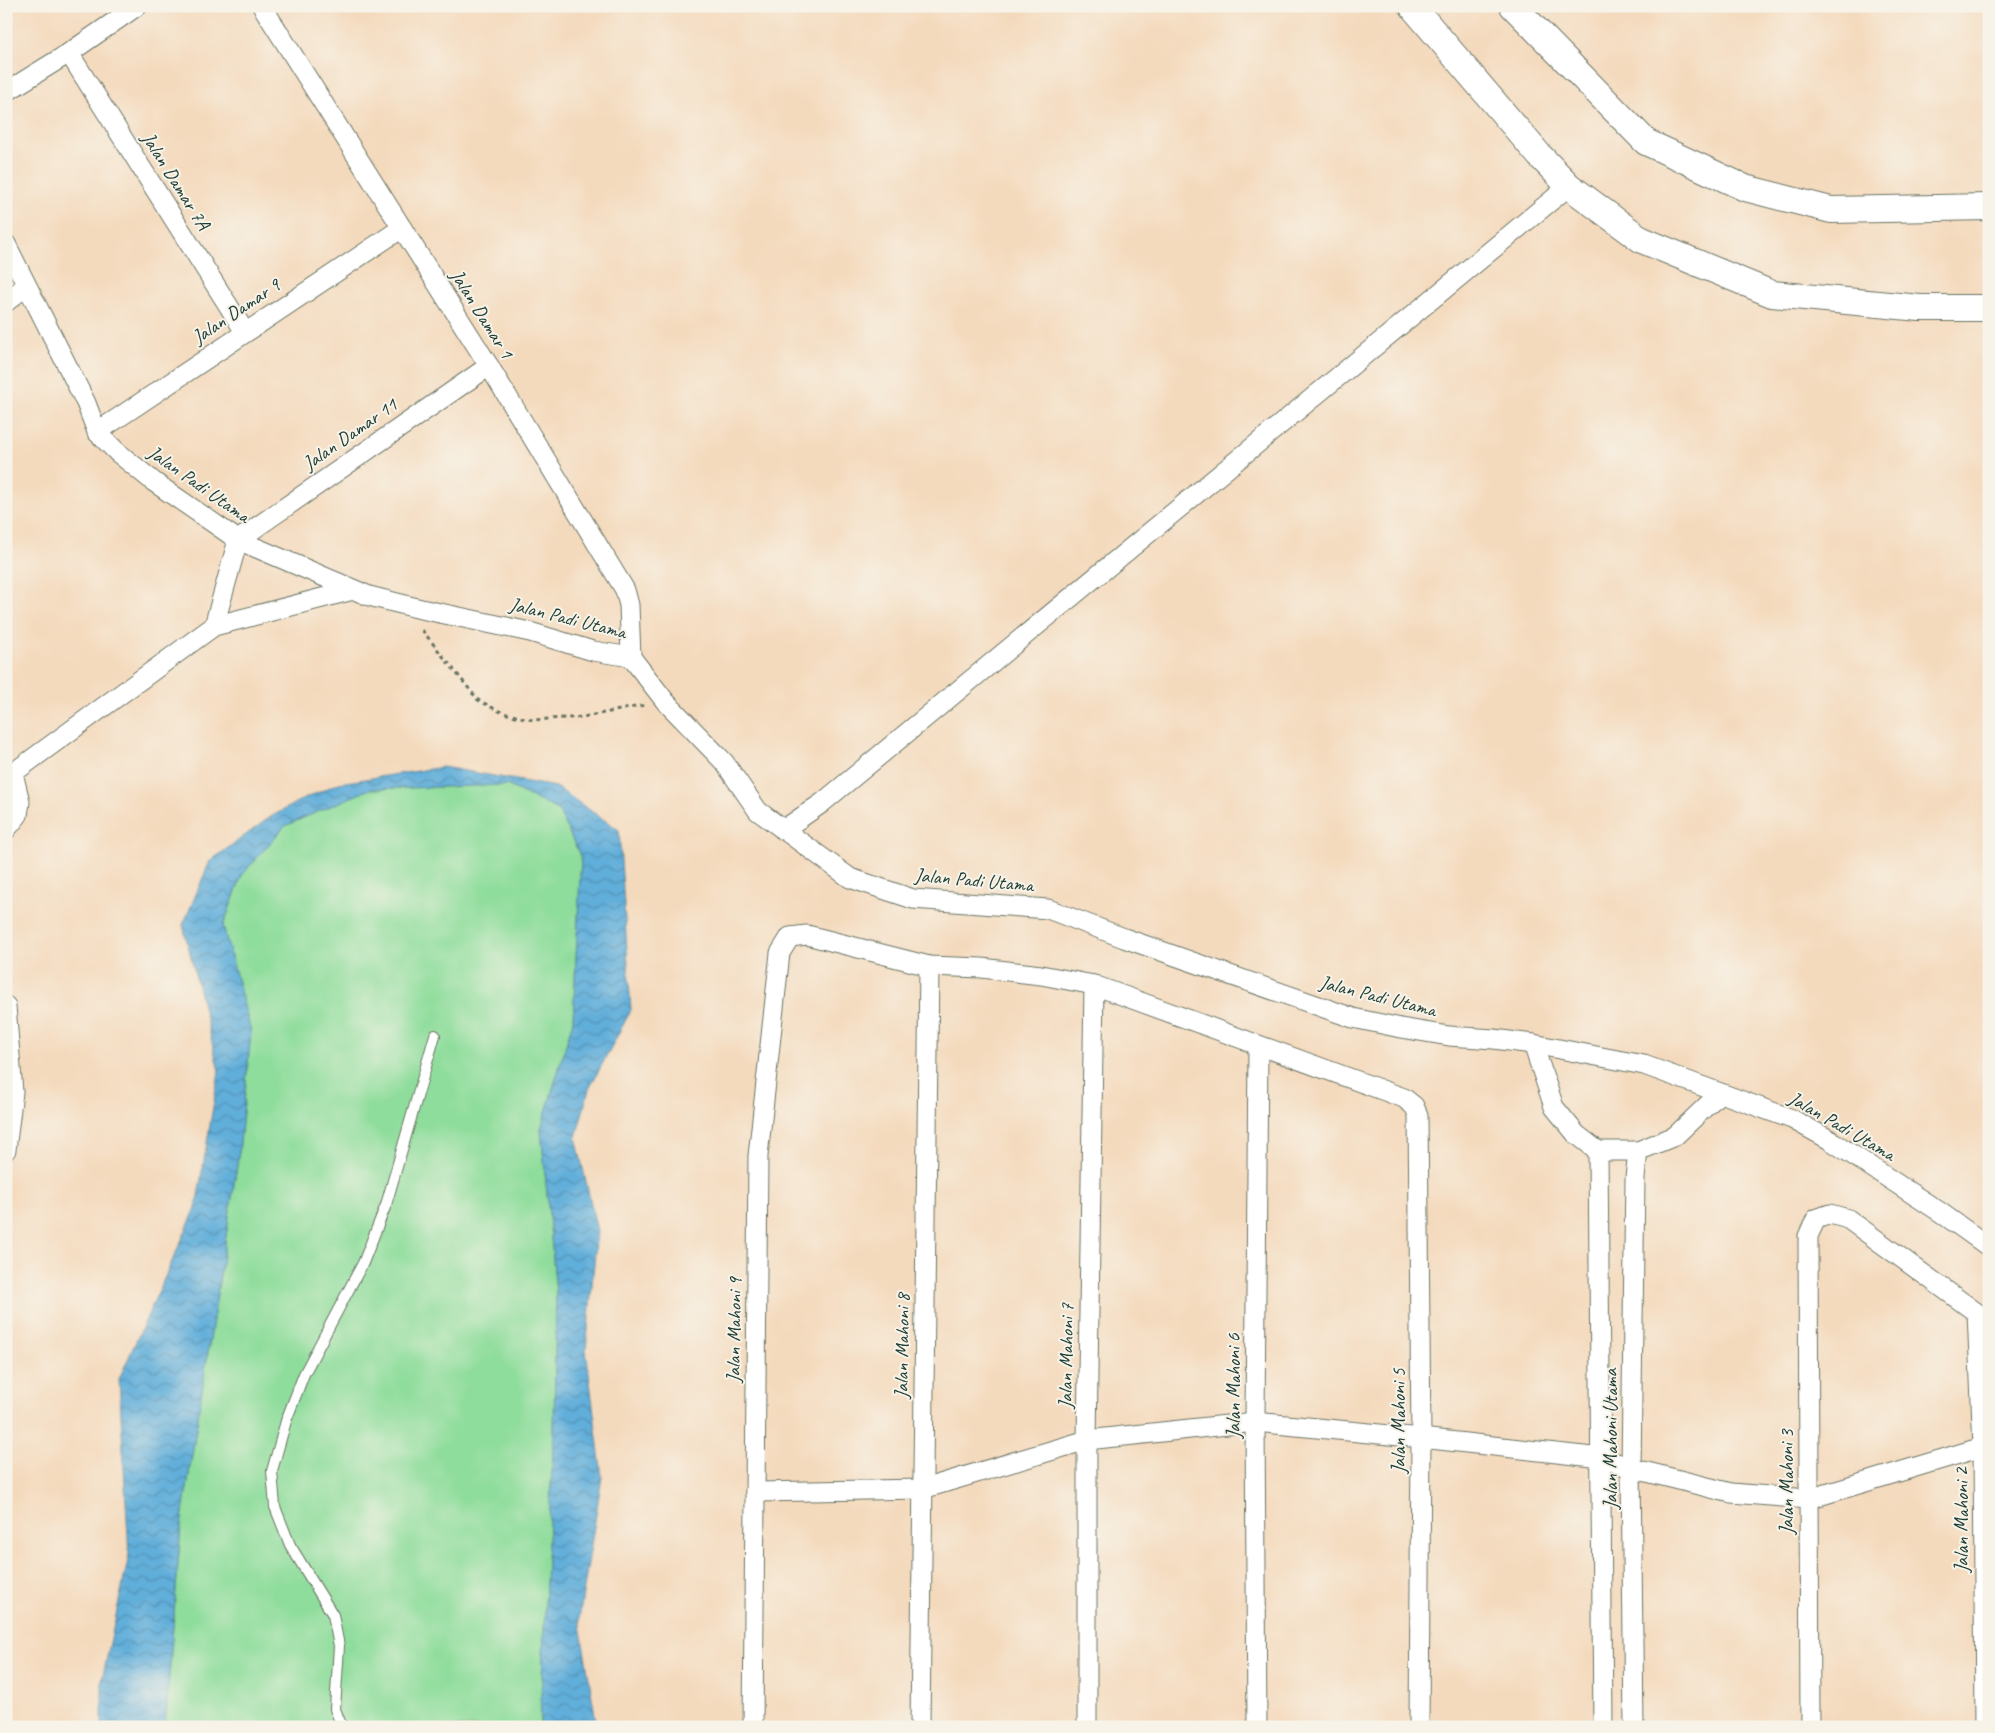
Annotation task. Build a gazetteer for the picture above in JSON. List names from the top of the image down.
{
  "streets": {
    "street": [
      "Jalan Damar 7A",
      "Jalan Damar 9",
      "Jalan Damar 1",
      "Jalan Damar 11",
      "Jalan Padi Utama",
      "Jalan Mahoni 9",
      "Jalan Mahoni 8",
      "Jalan Mahoni 7",
      "Jalan Mahoni 6",
      "Jalan Mahoni 5",
      "Jalan Mahoni Utama",
      "Jalan Mahoni 3",
      "Jalan Mahoni 2"
    ]
  },
  "crossings": [
    ["Jalan Damar 7A", "Jalan Damar 9"],
    ["Jalan Damar 9", "Jalan Damar 1"],
    ["Jalan Damar 9", "Jalan Padi Utama"],
    ["Jalan Damar 1", "Jalan Damar 11"],
    ["Jalan Damar 1", "Jalan Padi Utama"],
    ["Jalan Damar 11", "Jalan Padi Utama"],
    ["Jalan Mahoni 9", "Jalan Mahoni 8"],
    ["Jalan Mahoni 6", "Jalan Mahoni 5"],
    ["Jalan Mahoni 3", "Jalan Mahoni 2"]
  ]
}
